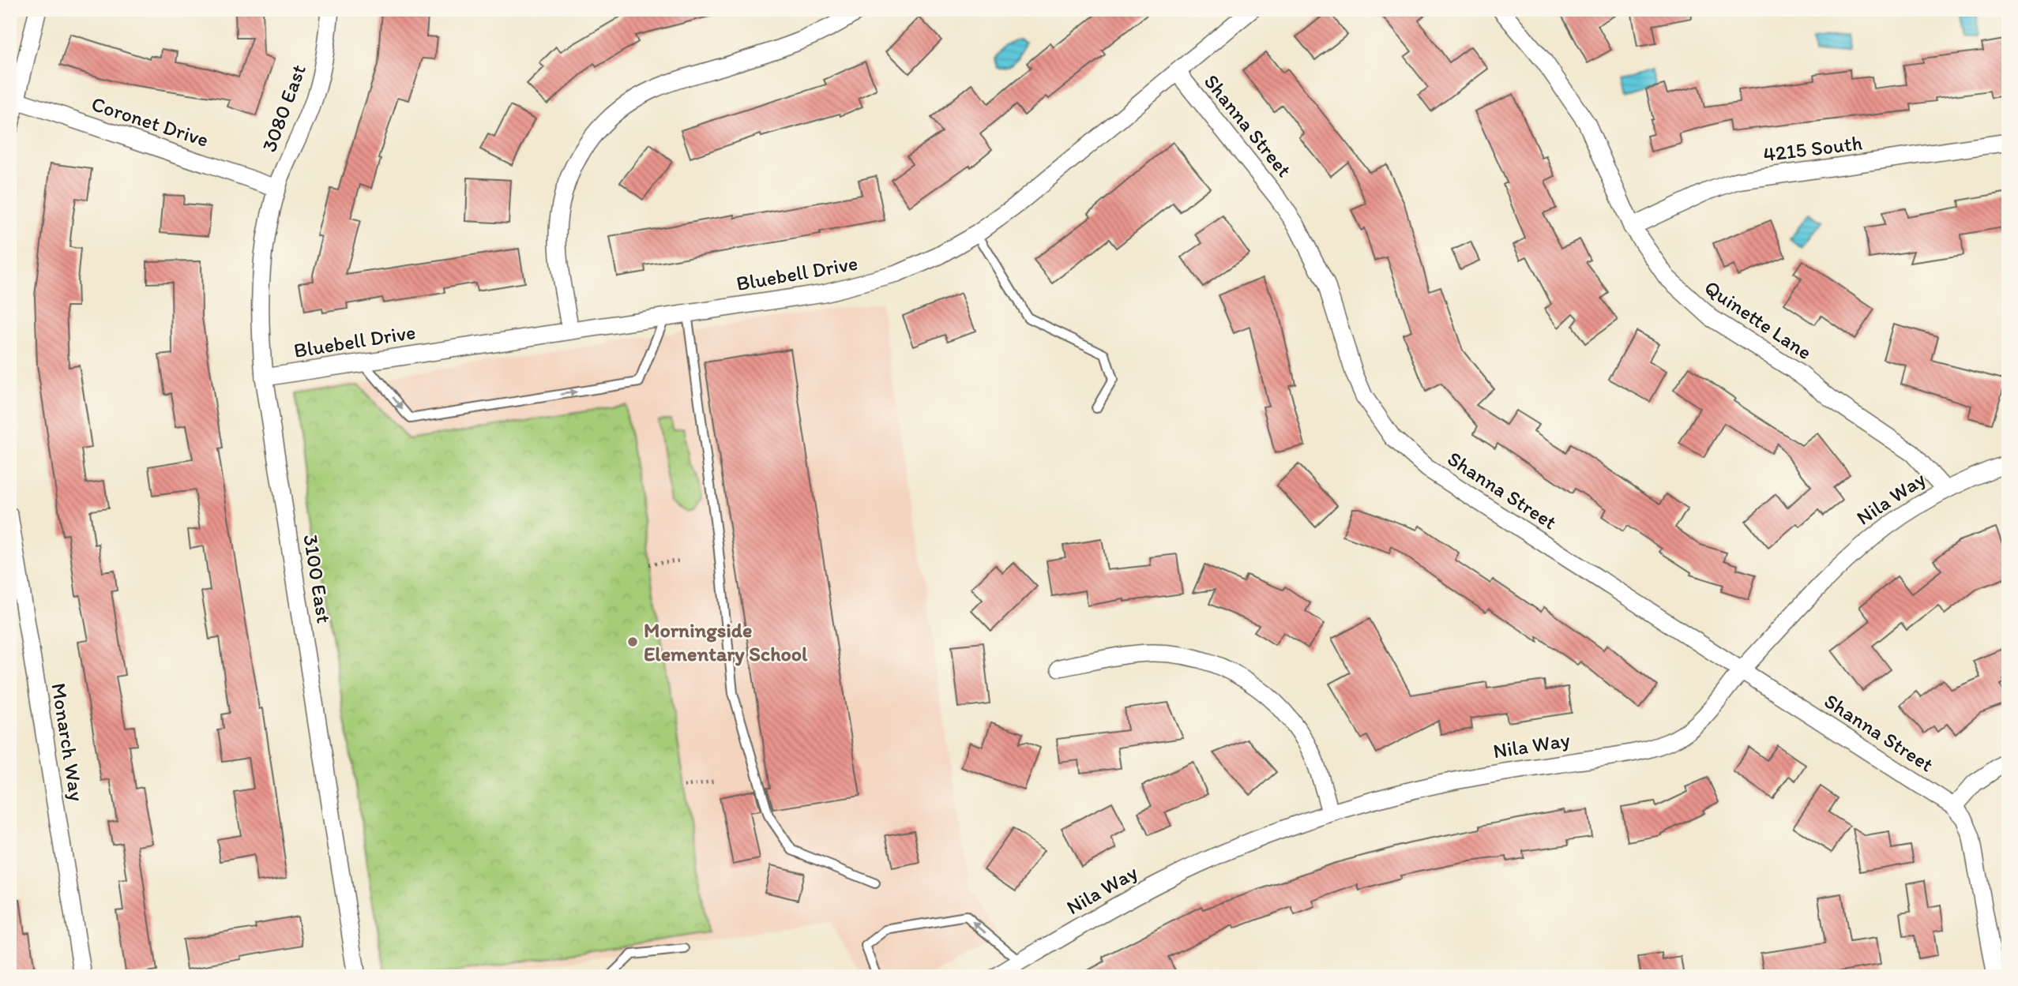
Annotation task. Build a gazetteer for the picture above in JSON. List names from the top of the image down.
{
  "streets": {
    "street": [
      "3080 East",
      "Coronet Drive",
      "Shanna Street",
      "4215 South",
      "Bluebell Drive",
      "Quinette Lane",
      "Nila Way",
      "3100 East",
      "Monarch Way"
    ]
  },
  "crossings": [
    ["3080 East", "Coronet Drive"],
    ["3080 East", "3100 East"],
    ["Coronet Drive", "3100 East"],
    ["Shanna Street", "Bluebell Drive"],
    ["Shanna Street", "Nila Way"],
    ["4215 South", "Quinette Lane"],
    ["Bluebell Drive", "3100 East"],
    ["Quinette Lane", "Nila Way"]
  ],
  "places": ["Morningside Elementary School"]
}
